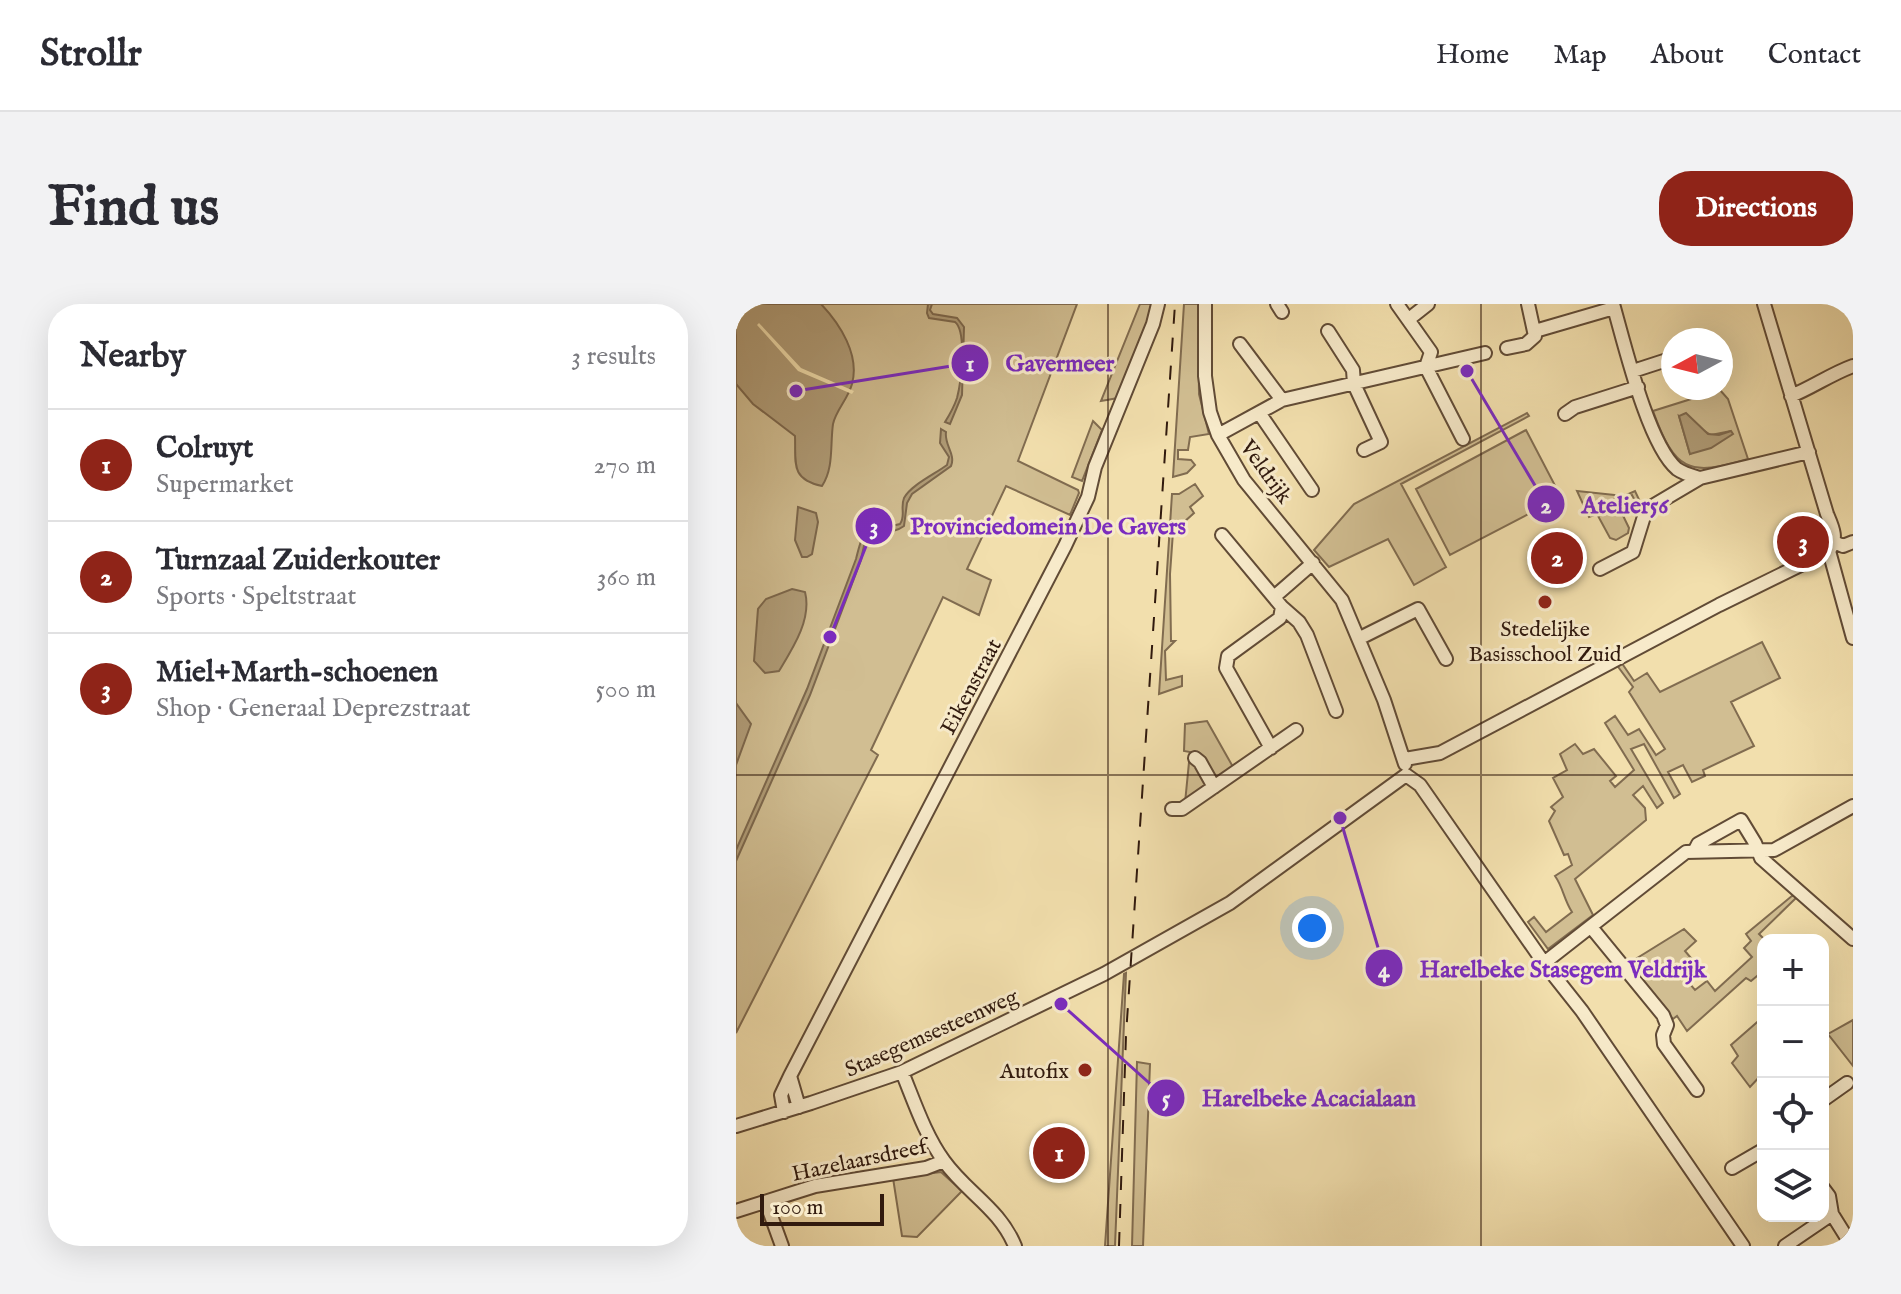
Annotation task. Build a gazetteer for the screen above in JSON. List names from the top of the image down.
{
  "streets": {
    "street": [
      "Veldrijk",
      "Eikenstraat",
      "Stasegemsesteenweg",
      "Hazelaarsdreef"
    ]
  },
  "crossings": [
    ["Veldrijk", "Stasegemsesteenweg"],
    ["Eikenstraat", "Stasegemsesteenweg"]
  ],
  "places": [
    "Atelier56",
    "Gavermeer",
    "Stedelijke Basisschool Zuid",
    "Provinciedomein De Gavers",
    "Harelbeke Stasegem Veldrijk",
    "Harelbeke Acacialaan",
    "Autofix"
  ],
  "scale_bar": "100 m",
  "north": "left",
  "page": {
    "header": "Strollr",
    "nav": [
      "Home",
      "Map",
      "About",
      "Contact"
    ],
    "buttons": "Directions",
    "title": "Find us",
    "heading": ["Nearby", "3 results"],
    "list": [
      {
        "mark": "1",
        "name": "Colruyt",
        "note": "Supermarket",
        "value": "270 m"
      },
      {
        "mark": "2",
        "name": "Turnzaal Zuiderkouter",
        "note": "Sports · Speltstraat",
        "value": "360 m"
      },
      {
        "mark": "3",
        "name": "Miel+Marth-schoenen",
        "note": "Shop · Generaal Deprezstraat",
        "value": "500 m"
      }
    ],
    "pins": ["3", "2", "1"],
    "map_buttons": ["+", "−"],
    "scale": "100 m"
  }
}
